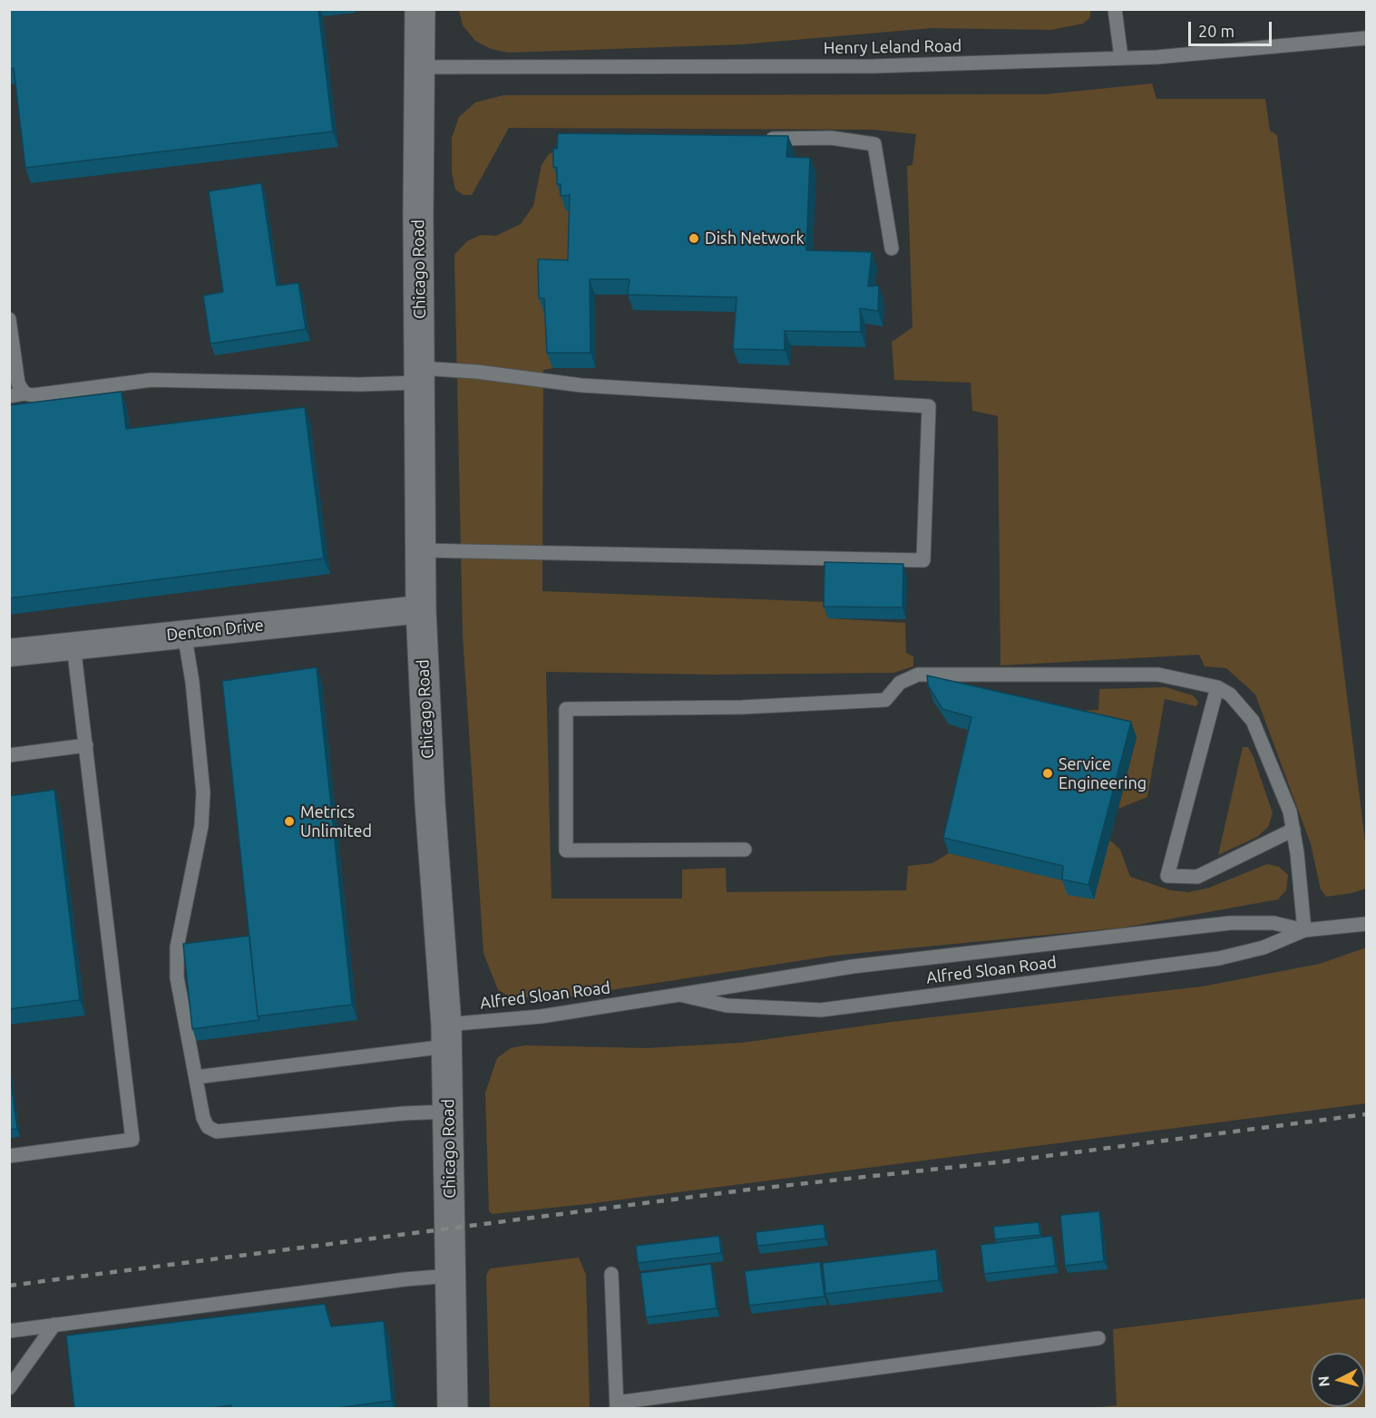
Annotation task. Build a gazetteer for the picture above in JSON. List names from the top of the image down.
{
  "streets": {
    "main road": ["Chicago Road"],
    "street": ["Denton Drive"],
    "lane": ["Henry Leland Road", "Alfred Sloan Road"]
  },
  "crossings": [
    ["Henry Leland Road", "Chicago Road"],
    ["Chicago Road", "Denton Drive"],
    ["Chicago Road", "Alfred Sloan Road"]
  ],
  "places": ["Dish Network", "Service Engineering", "Metrics Unlimited"],
  "scale_bar": "20 m",
  "north": "left"
}
